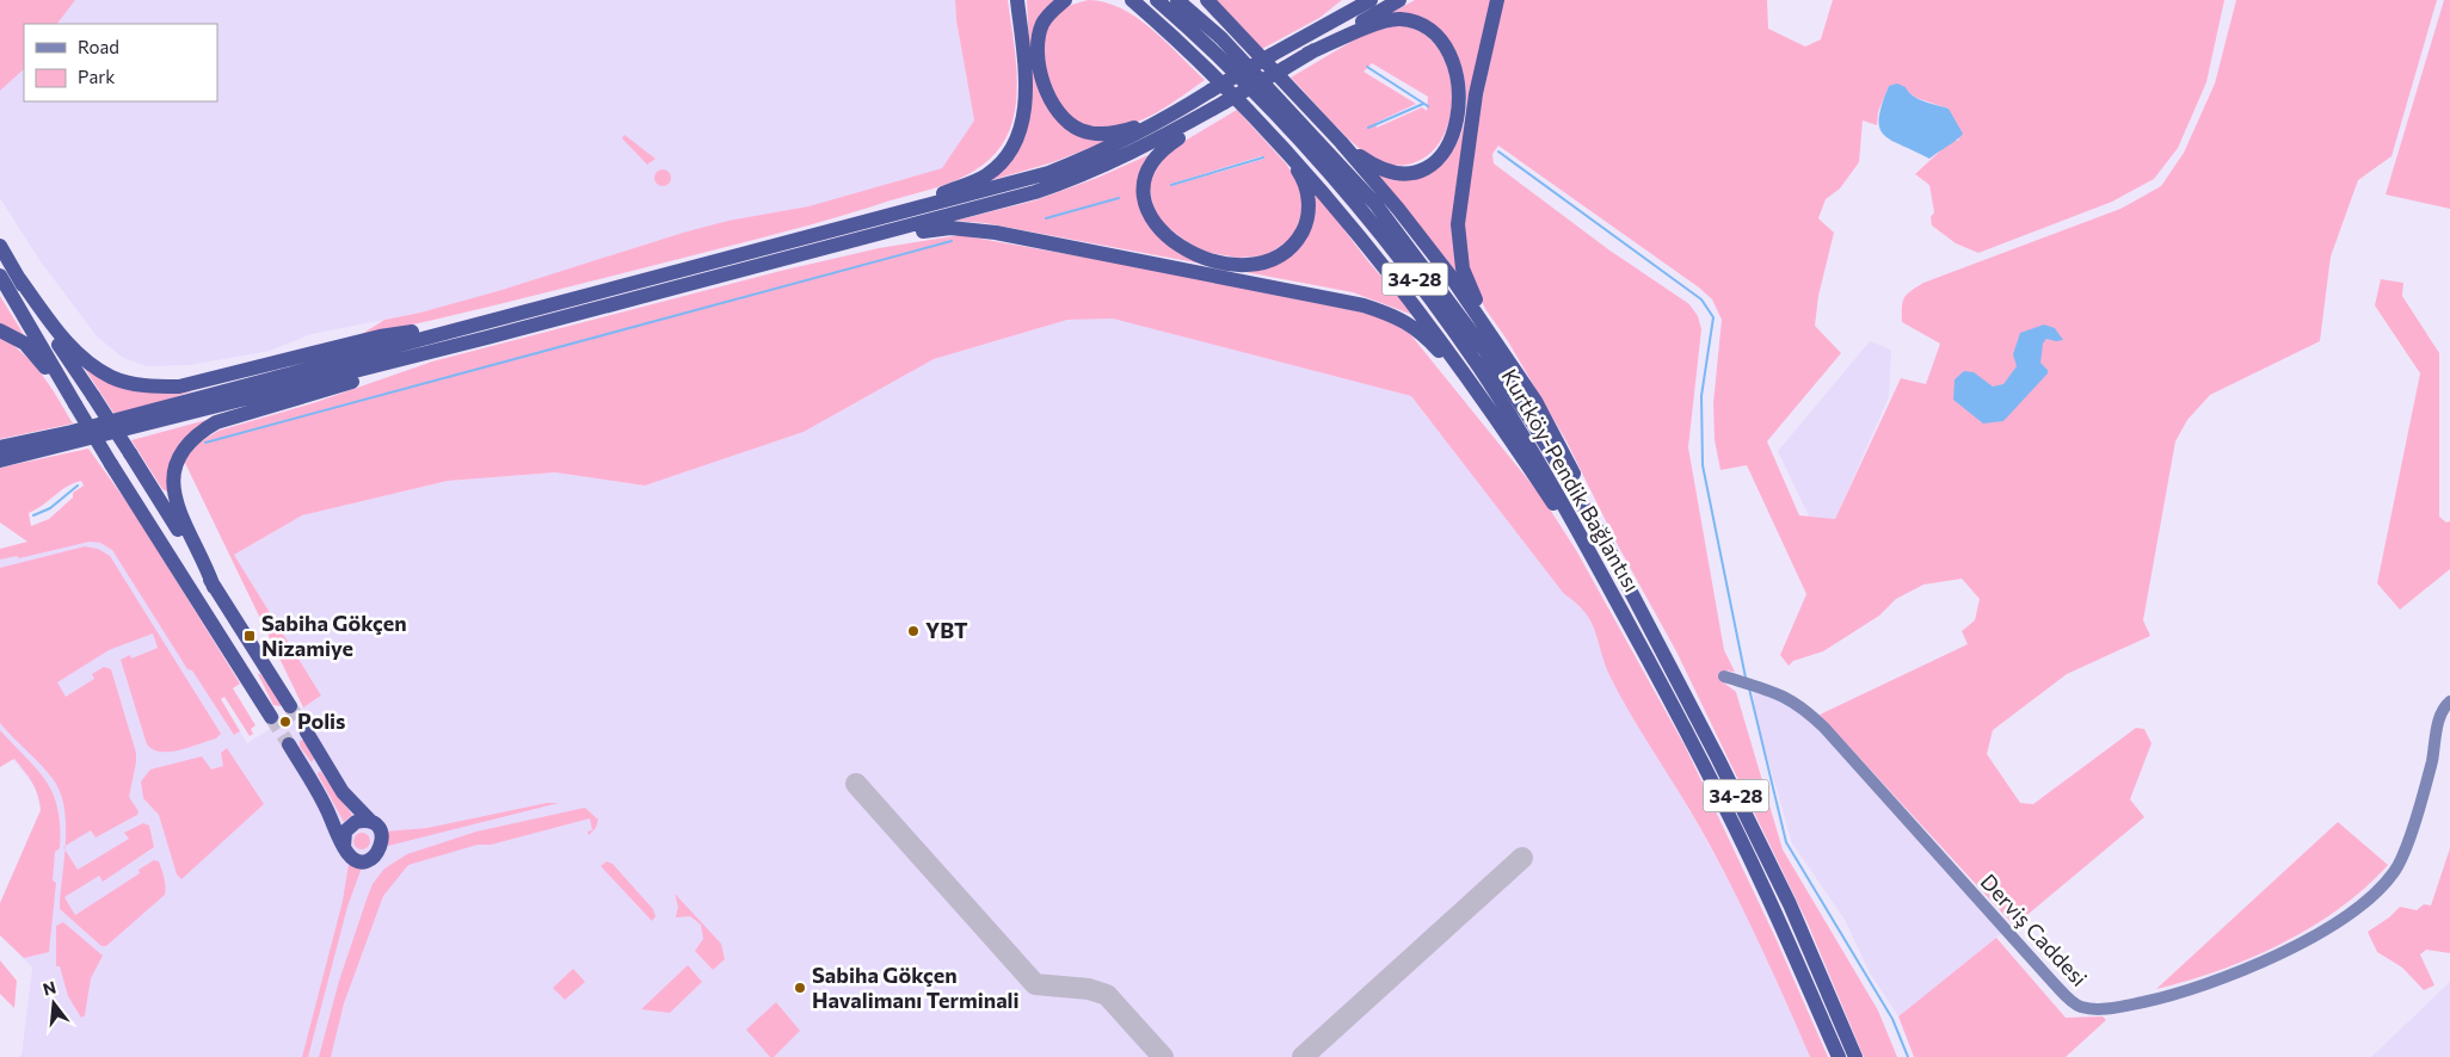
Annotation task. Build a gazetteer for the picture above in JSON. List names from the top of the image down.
{
  "streets": {
    "highway": ["34-28", "Kurtköy-Pendik Bağlantısı"],
    "street": ["Derviş Caddesi"]
  },
  "places": {
    "other": ["YBT", "Polis", "Sabiha Gökçen Havalimanı Terminali"],
    "transit": ["Sabiha Gökçen Nizamiye"]
  },
  "legend": ["Road", "Park"],
  "north": "top"
}
